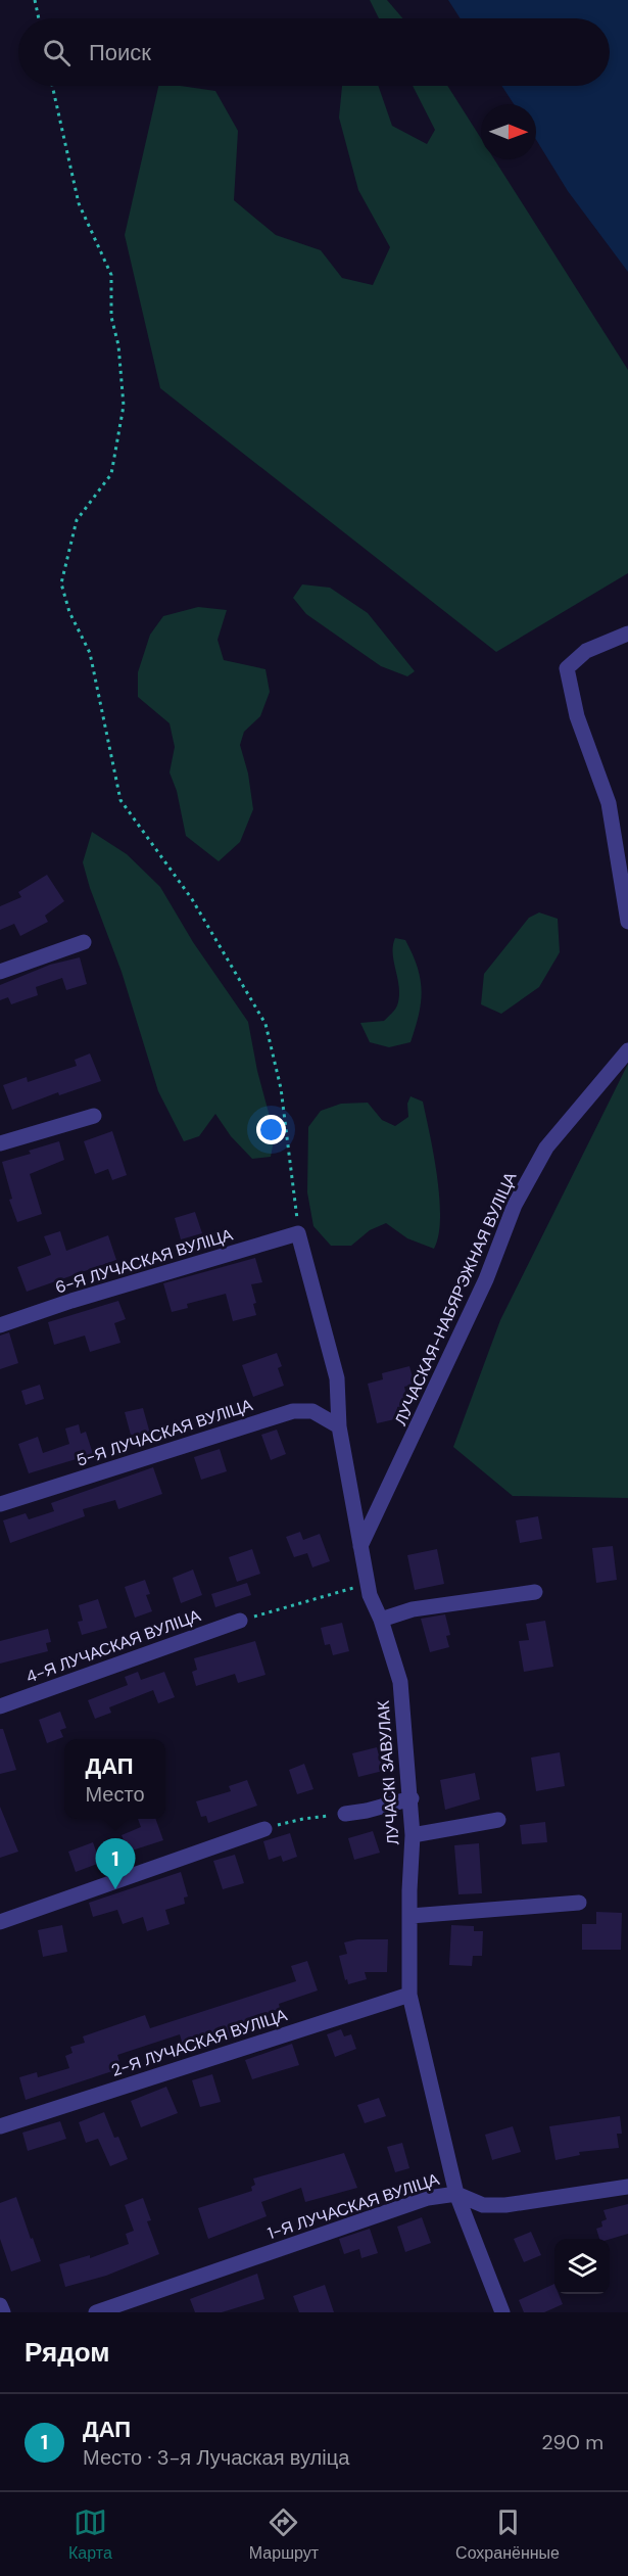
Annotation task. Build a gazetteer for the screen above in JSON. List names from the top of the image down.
{
  "streets": {
    "street": [
      "6-Я ЛУЧАСКАЯ ВУЛІЦА",
      "ЛУЧАСКАЯ-НАБЯРЭЖНАЯ ВУЛІЦА",
      "5-Я ЛУЧАСКАЯ ВУЛІЦА",
      "4-Я ЛУЧАСКАЯ ВУЛІЦА",
      "ЛУЧАСКІ ЗАВУЛАК",
      "2-Я ЛУЧАСКАЯ ВУЛІЦА",
      "1-Я ЛУЧАСКАЯ ВУЛІЦА"
    ]
  },
  "crossings": [
    ["6-Я ЛУЧАСКАЯ ВУЛІЦА", "ЛУЧАСКІ ЗАВУЛАК"],
    ["ЛУЧАСКАЯ-НАБЯРЭЖНАЯ ВУЛІЦА", "ЛУЧАСКІ ЗАВУЛАК"],
    ["5-Я ЛУЧАСКАЯ ВУЛІЦА", "ЛУЧАСКІ ЗАВУЛАК"],
    ["ЛУЧАСКІ ЗАВУЛАК", "2-Я ЛУЧАСКАЯ ВУЛІЦА"],
    ["ЛУЧАСКІ ЗАВУЛАК", "1-Я ЛУЧАСКАЯ ВУЛІЦА"]
  ],
  "north": "right",
  "page": {
    "search": "Поиск",
    "popup": ["ДАП", "Место"],
    "pins": "1",
    "heading": "Рядом",
    "list": [
      {
        "mark": "1",
        "name": "ДАП",
        "note": "Место · 3-я Лучаская вуліца",
        "value": "290 m"
      }
    ],
    "nav": ["Карта", "Маршрут", "Сохранённые"]
  }
}
